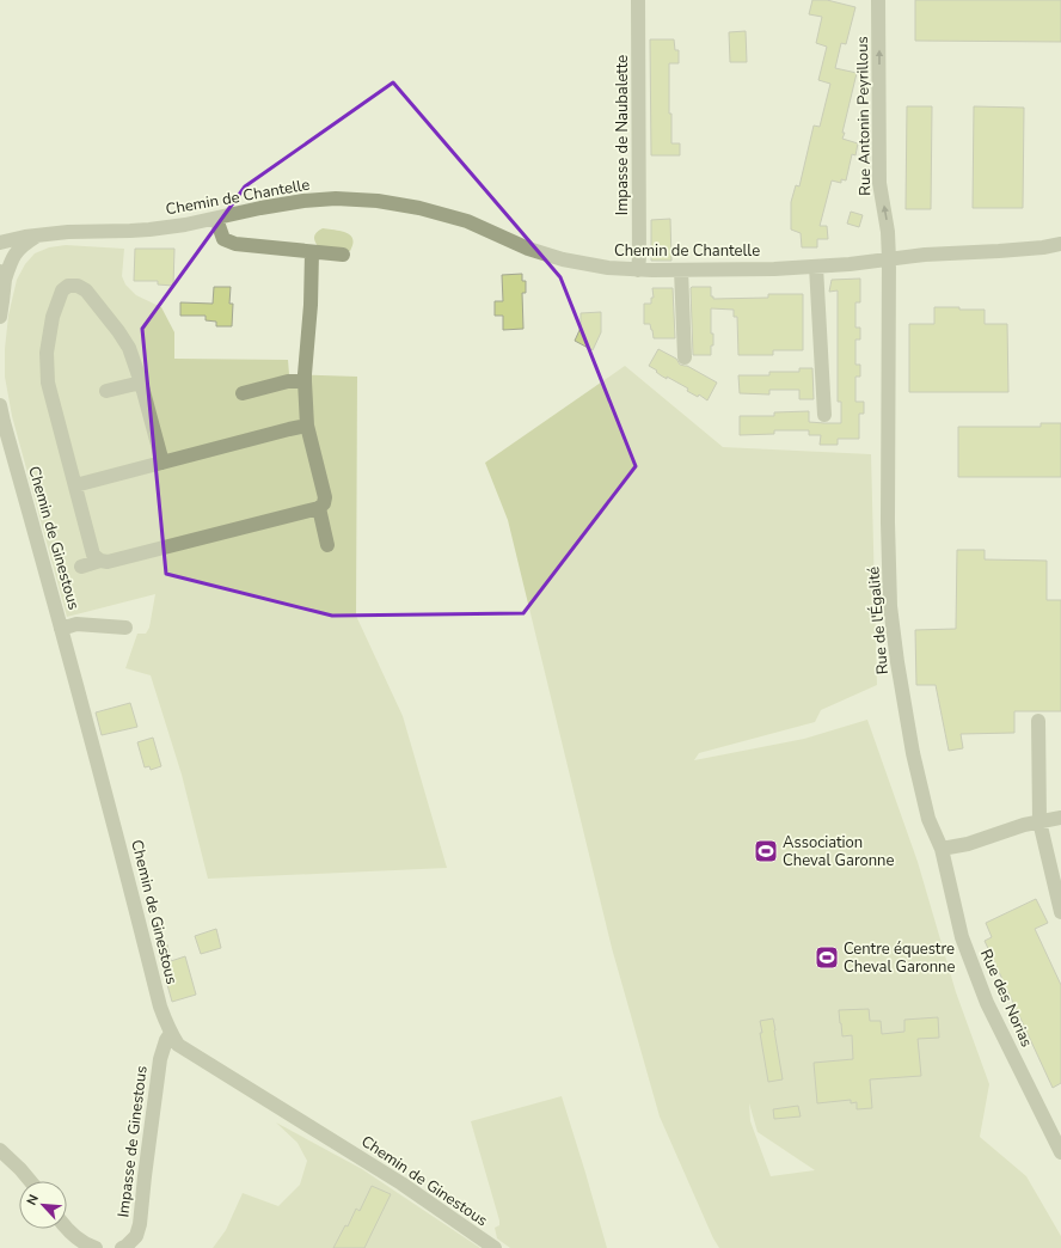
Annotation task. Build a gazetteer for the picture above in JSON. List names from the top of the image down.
{
  "streets": {
    "street": [
      "Rue Antonin Peyrillous",
      "Impasse de Naubalette",
      "Chemin de Chantelle",
      "Chemin de Ginestous",
      "Rue de l'Égalité",
      "Rue des Norias",
      "Impasse de Ginestous"
    ]
  },
  "crossings": [
    ["Rue Antonin Peyrillous", "Chemin de Chantelle"],
    ["Rue Antonin Peyrillous", "Rue de l'Égalité"],
    ["Impasse de Naubalette", "Chemin de Chantelle"],
    ["Chemin de Chantelle", "Rue de l'Égalité"],
    ["Chemin de Ginestous", "Impasse de Ginestous"],
    ["Rue de l'Égalité", "Rue des Norias"]
  ],
  "one_way": ["Rue Antonin Peyrillous"],
  "places": {
    "sports": ["Association Cheval Garonne", "Centre équestre Cheval Garonne"]
  },
  "north": "top left"
}
